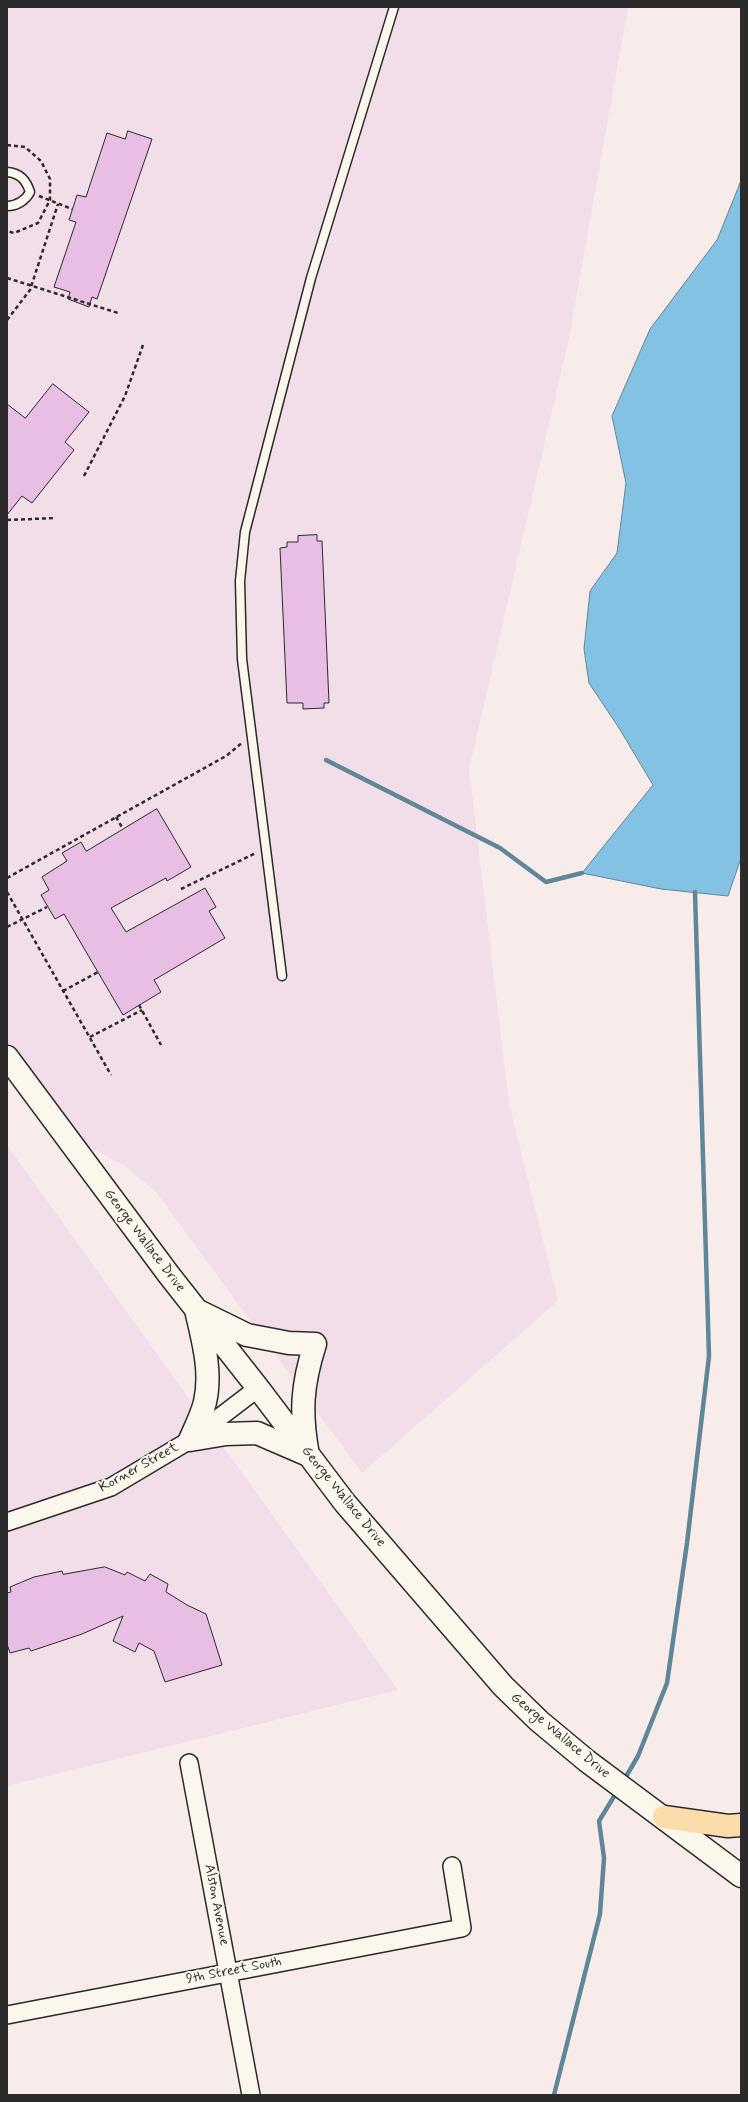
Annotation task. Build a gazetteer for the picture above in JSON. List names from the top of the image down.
{
  "streets": {
    "street": [
      "George Wallace Drive",
      "Korner Street",
      "Alston Avenue",
      "9th Street South"
    ]
  },
  "crossings": [
    ["George Wallace Drive", "Korner Street"],
    ["Alston Avenue", "9th Street South"]
  ]
}
